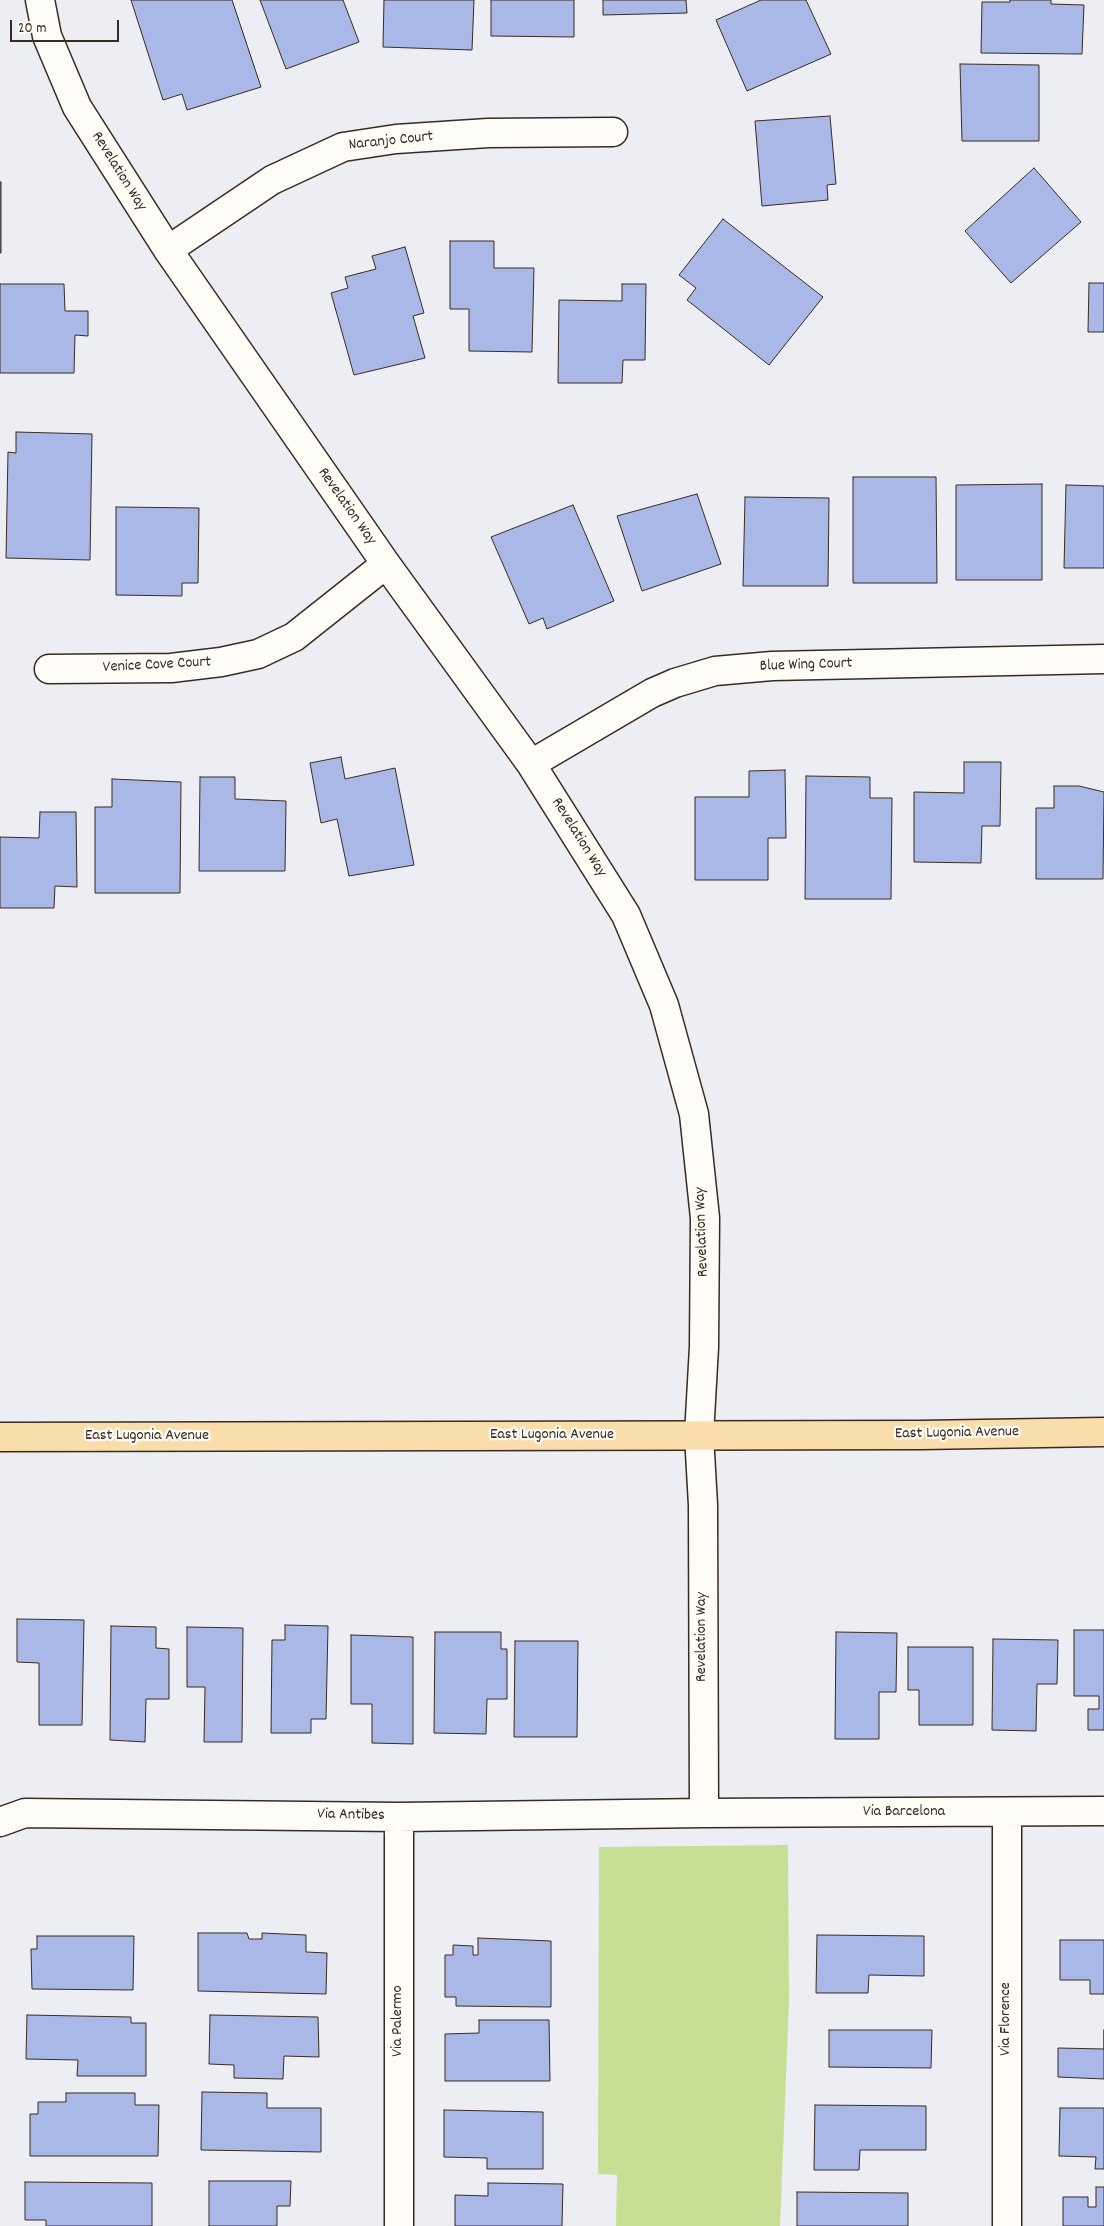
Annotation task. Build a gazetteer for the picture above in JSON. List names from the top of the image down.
{
  "streets": {
    "main road": ["East Lugonia Avenue"],
    "street": [
      "Naranjo Court",
      "Revelation Way",
      "Venice Cove Court",
      "Blue Wing Court",
      "Via Barcelona",
      "Via Antibes",
      "Via Florence",
      "Via Palermo"
    ]
  },
  "crossings": [
    ["Naranjo Court", "Revelation Way"],
    ["Revelation Way", "Venice Cove Court"],
    ["Revelation Way", "Blue Wing Court"],
    ["Revelation Way", "East Lugonia Avenue"],
    ["Revelation Way", "Via Barcelona"],
    ["Revelation Way", "Via Antibes"],
    ["Via Barcelona", "Via Antibes"],
    ["Via Barcelona", "Via Florence"],
    ["Via Antibes", "Via Palermo"]
  ],
  "scale_bar": "20 m"
}
